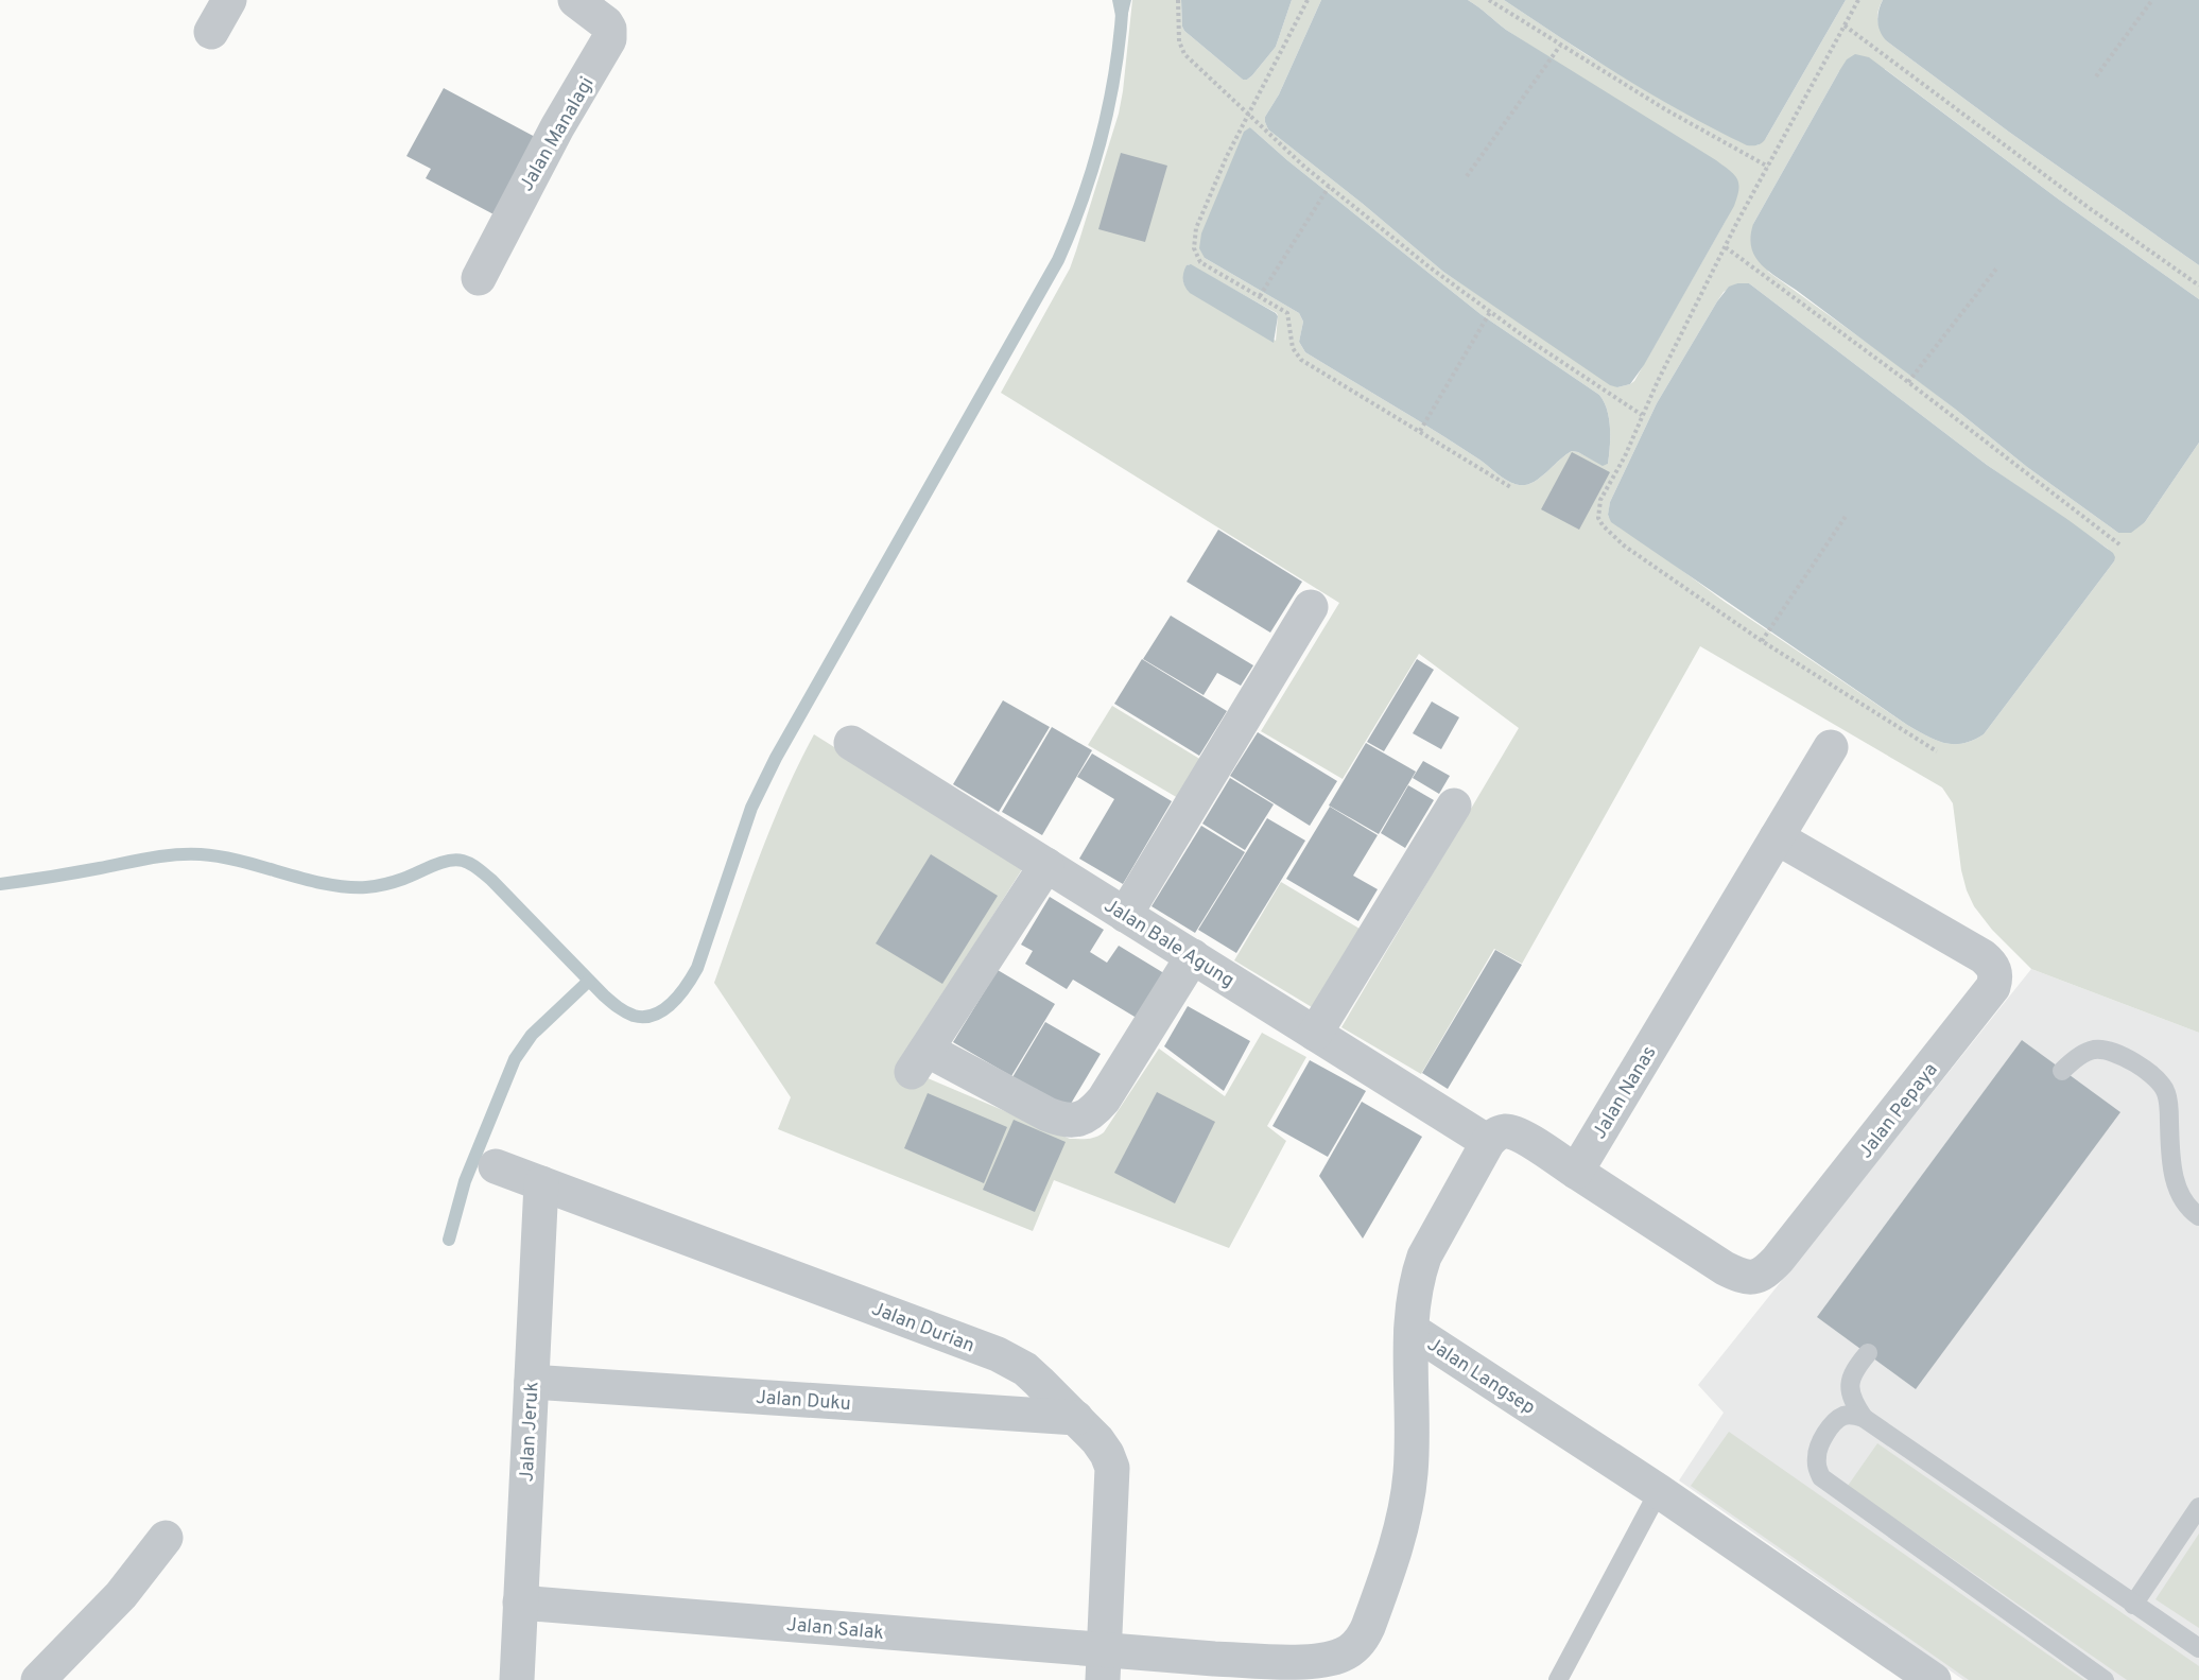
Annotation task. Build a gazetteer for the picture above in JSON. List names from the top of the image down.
{
  "streets": {
    "street": [
      "Jalan Manalagi",
      "Jalan Bale Agung",
      "Jalan Nanas",
      "Jalan Pepaya",
      "Jalan Durian",
      "Jalan Langsep",
      "Jalan Duku",
      "Jalan Jeruk",
      "Jalan Salak"
    ]
  },
  "crossings": [
    ["Jalan Nanas", "Jalan Pepaya"],
    ["Jalan Durian", "Jalan Duku"],
    ["Jalan Durian", "Jalan Jeruk"],
    ["Jalan Durian", "Jalan Salak"],
    ["Jalan Langsep", "Jalan Salak"],
    ["Jalan Duku", "Jalan Jeruk"],
    ["Jalan Jeruk", "Jalan Salak"]
  ]
}
